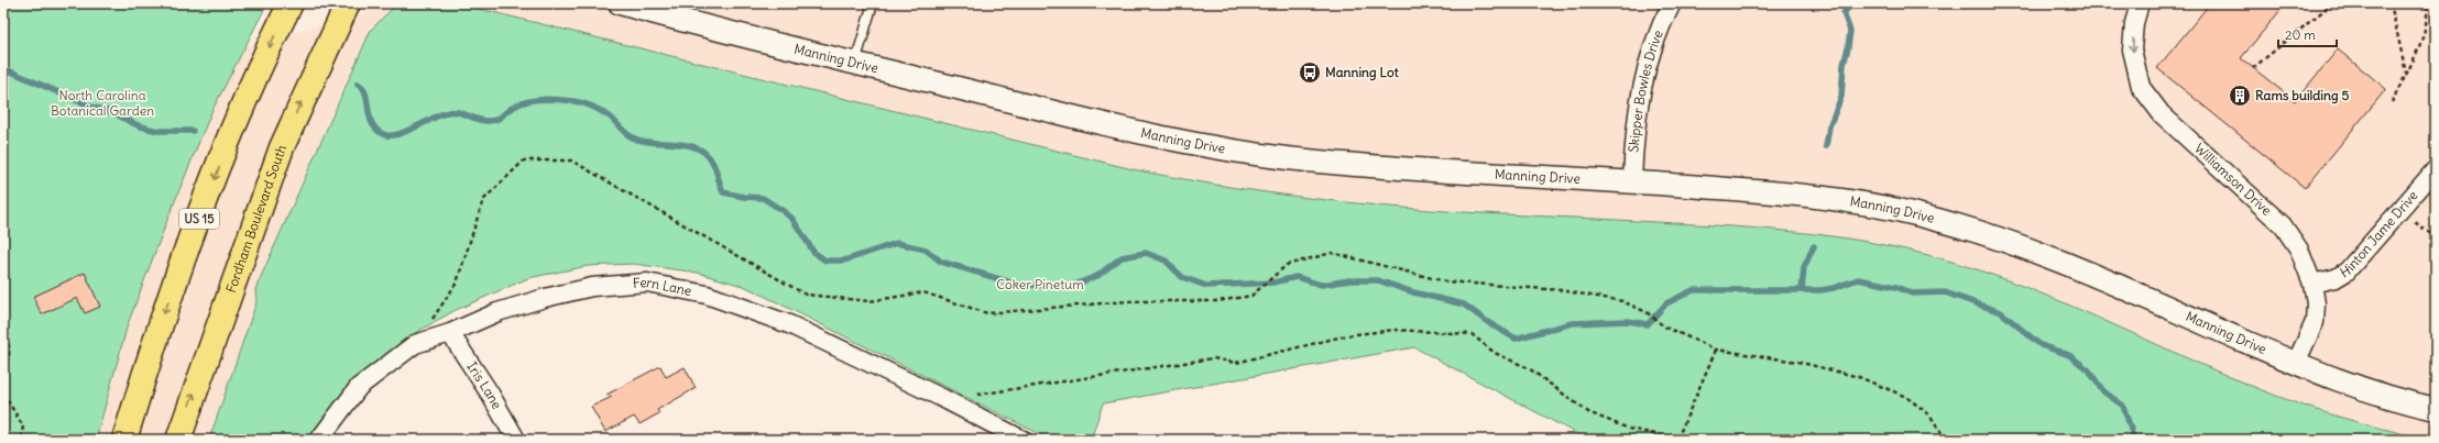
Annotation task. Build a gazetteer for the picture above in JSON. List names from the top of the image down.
{
  "streets": {
    "highway": ["US 15", "Fordham Boulevard South"],
    "street": [
      "Manning Drive",
      "Skipper Bowles Drive",
      "Williamson Drive",
      "Hinton Jame Drive",
      "Fern Lane",
      "Iris Lane"
    ]
  },
  "crossings": [
    ["Manning Drive", "Skipper Bowles Drive"],
    ["Manning Drive", "Williamson Drive"],
    ["Williamson Drive", "Hinton Jame Drive"],
    ["Fern Lane", "Iris Lane"]
  ],
  "one_way": ["Williamson Drive"],
  "parks": ["North Carolina Botanical Garden", "Coker Pinetum"],
  "places": {
    "bus stop": ["Manning Lot"],
    "building": ["Rams building 5"]
  },
  "scale_bar": "20 m"
}
